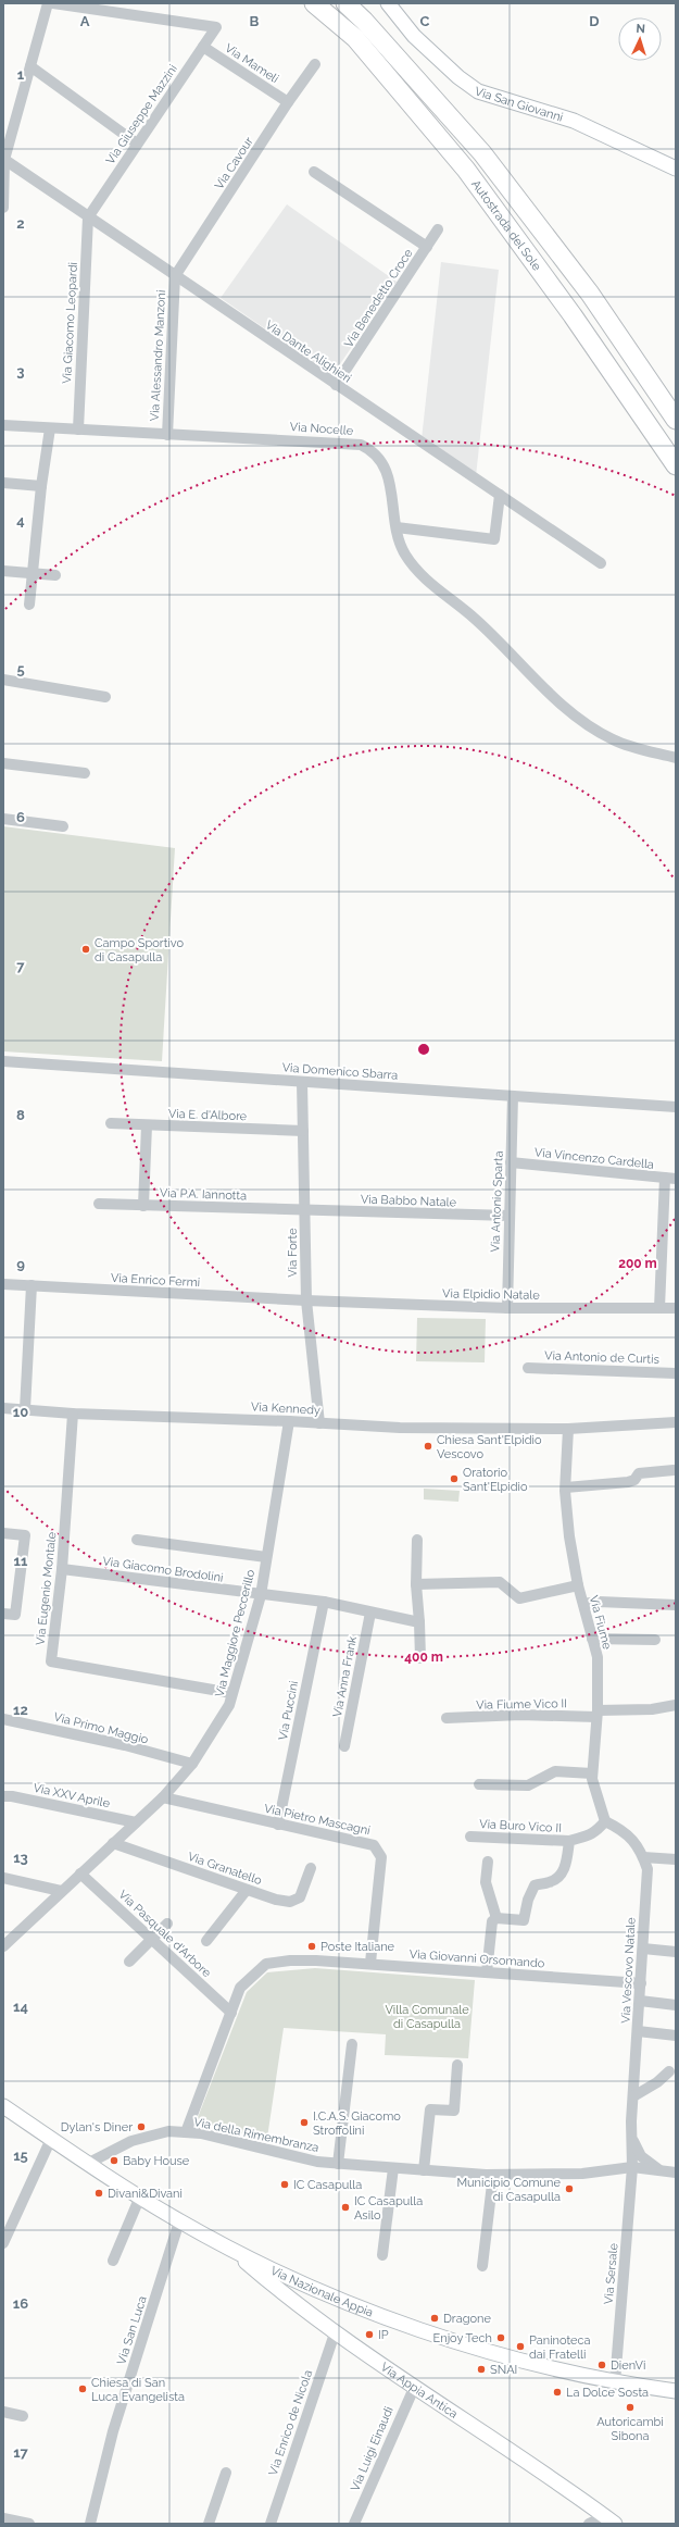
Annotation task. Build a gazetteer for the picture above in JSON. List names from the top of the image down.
{
  "streets": {
    "highway": ["Autostrada del Sole"],
    "street": [
      "Via Mameli",
      "Via San Giovanni",
      "Via Giuseppe Mazzini",
      "Via Cavour",
      "Via Benedetto Croce",
      "Via Giacomo Leopardi",
      "Via Dante Alighieri",
      "Via Alessandro Manzoni",
      "Via Nocelle",
      "Via Domenico Sbarra",
      "Via E. d'Albore",
      "Via Vincenzo Cardella",
      "Via P.A. Iannotta",
      "Via Babbo Natale",
      "Via Antonio Sparta",
      "Via Forte",
      "Via Enrico Fermi",
      "Via Elpidio Natale",
      "Via Antonio de Curtis",
      "Via Kennedy",
      "Via Giacomo Brodolini",
      "Via Eugenio Montale",
      "Via Fiume",
      "Via Maggiore Peccerillo",
      "Via Anna Frank",
      "Via Fiume Vico II",
      "Via Puccini",
      "Via Primo Maggio",
      "Via XXV Aprile",
      "Via Pietro Mascagni",
      "Via Buro Vico II",
      "Via Granatello",
      "Via Pasquale d'Arbore",
      "Via Giovanni Orsomando",
      "Via Vescovo Natale",
      "Via della Rimembranza",
      "Via Sersale",
      "Via Nazionale Appia",
      "Via San Luca",
      "Via Appia Antica",
      "Via Enrico de Nicola",
      "Via Luigi Einaudi"
    ]
  },
  "crossings": [
    ["Via Mameli", "Via Giuseppe Mazzini"],
    ["Via Mameli", "Via Cavour"],
    ["Via Giuseppe Mazzini", "Via Giacomo Leopardi"],
    ["Via Giuseppe Mazzini", "Via Dante Alighieri"],
    ["Via Cavour", "Via Dante Alighieri"],
    ["Via Cavour", "Via Alessandro Manzoni"],
    ["Via Benedetto Croce", "Via Dante Alighieri"],
    ["Via Giacomo Leopardi", "Via Dante Alighieri"],
    ["Via Giacomo Leopardi", "Via Nocelle"],
    ["Via Dante Alighieri", "Via Alessandro Manzoni"],
    ["Via Alessandro Manzoni", "Via Nocelle"],
    ["Via Domenico Sbarra", "Via Antonio Sparta"],
    ["Via Domenico Sbarra", "Via Forte"],
    ["Via E. d'Albore", "Via Forte"],
    ["Via Vincenzo Cardella", "Via Antonio Sparta"],
    ["Via P.A. Iannotta", "Via Babbo Natale"],
    ["Via P.A. Iannotta", "Via Forte"],
    ["Via Babbo Natale", "Via Antonio Sparta"],
    ["Via Babbo Natale", "Via Forte"],
    ["Via Antonio Sparta", "Via Elpidio Natale"],
    ["Via Forte", "Via Enrico Fermi"],
    ["Via Forte", "Via Elpidio Natale"],
    ["Via Forte", "Via Kennedy"],
    ["Via Enrico Fermi", "Via Elpidio Natale"],
    ["Via Kennedy", "Via Eugenio Montale"],
    ["Via Kennedy", "Via Fiume"],
    ["Via Kennedy", "Via Maggiore Peccerillo"],
    ["Via Giacomo Brodolini", "Via Eugenio Montale"],
    ["Via Giacomo Brodolini", "Via Maggiore Peccerillo"],
    ["Via Eugenio Montale", "Via Maggiore Peccerillo"],
    ["Via Fiume", "Via Fiume Vico II"],
    ["Via Fiume", "Via Vescovo Natale"],
    ["Via Maggiore Peccerillo", "Via Primo Maggio"],
    ["Via Maggiore Peccerillo", "Via XXV Aprile"],
    ["Via Maggiore Peccerillo", "Via Pietro Mascagni"],
    ["Via Maggiore Peccerillo", "Via Granatello"],
    ["Via Maggiore Peccerillo", "Via Pasquale d'Arbore"],
    ["Via Puccini", "Via Pietro Mascagni"],
    ["Via Pietro Mascagni", "Via Giovanni Orsomando"],
    ["Via Pasquale d'Arbore", "Via Giovanni Orsomando"],
    ["Via Giovanni Orsomando", "Via Vescovo Natale"],
    ["Via Giovanni Orsomando", "Via della Rimembranza"],
    ["Via Vescovo Natale", "Via della Rimembranza"],
    ["Via Vescovo Natale", "Via Sersale"],
    ["Via della Rimembranza", "Via Sersale"],
    ["Via della Rimembranza", "Via Nazionale Appia"],
    ["Via Sersale", "Via Nazionale Appia"],
    ["Via Nazionale Appia", "Via San Luca"],
    ["Via Nazionale Appia", "Via Appia Antica"],
    ["Via Appia Antica", "Via Enrico de Nicola"],
    ["Via Appia Antica", "Via Luigi Einaudi"]
  ],
  "parks": ["Villa Comunale di Casapulla"],
  "places": [
    "Campo Sportivo di Casapulla",
    "Chiesa Sant'Elpidio Vescovo",
    "Oratorio Sant'Elpidio",
    "Poste Italiane",
    "I.C.A.S. Giacomo Stroffolini",
    "Dylan's Diner",
    "Baby House",
    "IC Casapulla",
    "Municipio Comune di Casapulla",
    "Divani&Divani",
    "IC Casapulla Asilo",
    "Dragone",
    "IP",
    "Enjoy Tech",
    "Paninoteca dai Fratelli",
    "DienVi",
    "SNAI",
    "Chiesa di San Luca Evangelista",
    "La Dolce Sosta",
    "Autoricambi Sibona"
  ],
  "north": "top",
  "grid": {
    "columns": [
      "A",
      "B",
      "C",
      "D"
    ],
    "rows": [
      "1",
      "2",
      "3",
      "4",
      "5",
      "6",
      "7",
      "8",
      "9",
      "10",
      "11",
      "12",
      "13",
      "14",
      "15",
      "16",
      "17"
    ]
  },
  "rings": ["200 m", "400 m"]
}
